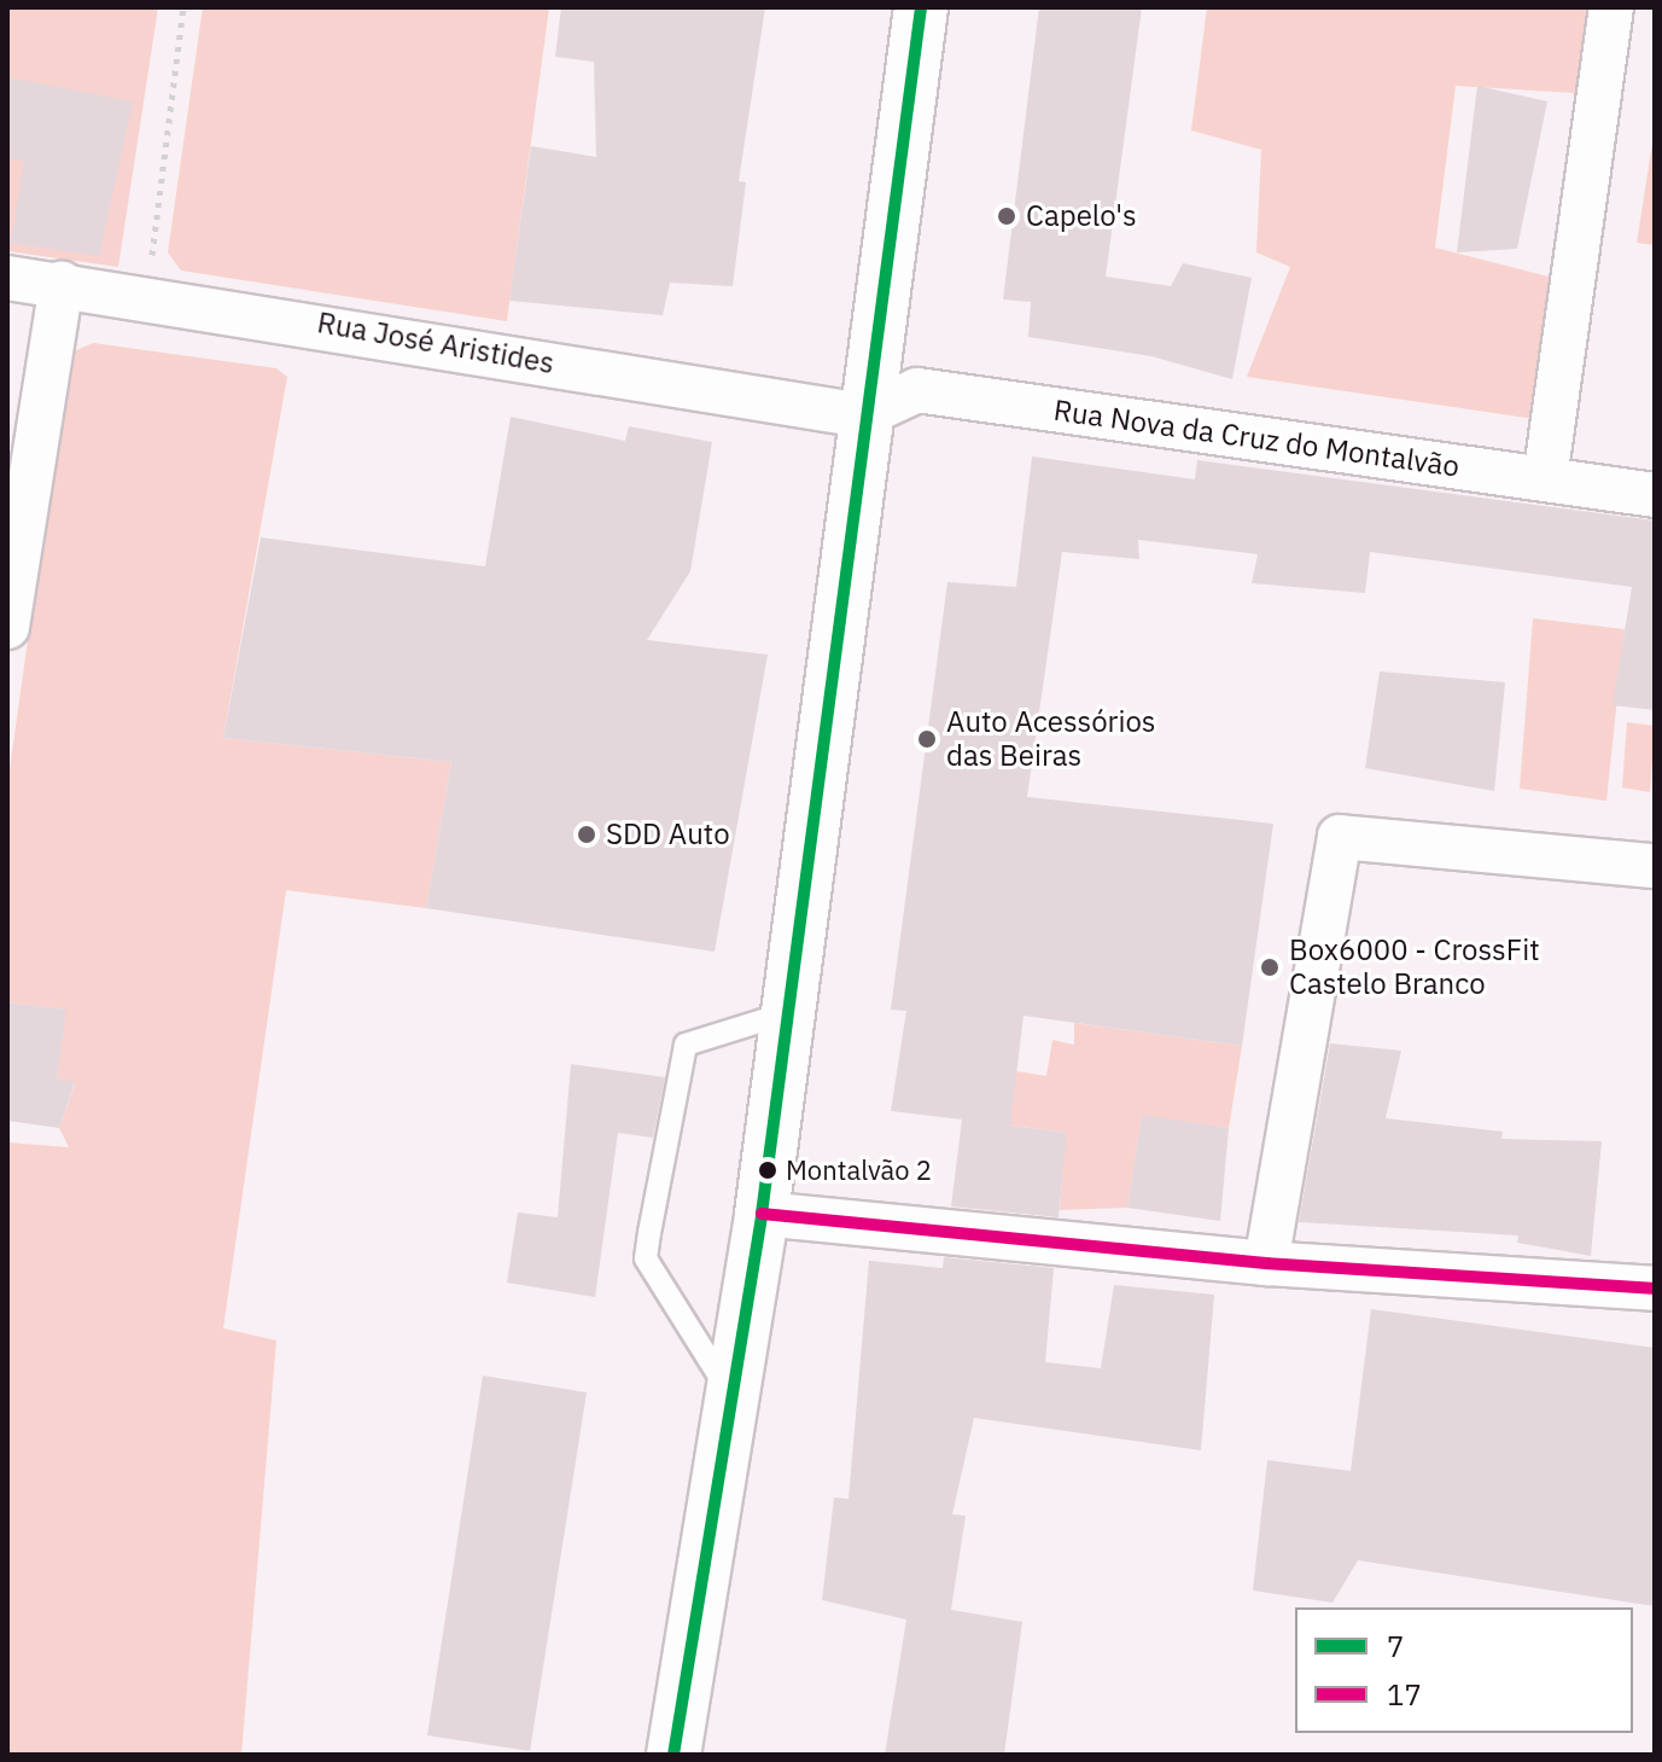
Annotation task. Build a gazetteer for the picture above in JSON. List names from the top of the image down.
{
  "streets": {
    "street": ["Rua José Aristides", "Rua Nova da Cruz do Montalvão"]
  },
  "crossings": [
    ["Rua José Aristides", "Rua Nova da Cruz do Montalvão"]
  ],
  "places": [
    "Capelo's",
    "Auto Acessórios das Beiras",
    "SDD Auto",
    "Box6000 - CrossFit Castelo Branco",
    "Montalvão 2"
  ],
  "lines": ["transit line 7", "transit line 17"],
  "legend": ["7", "17"]
}
